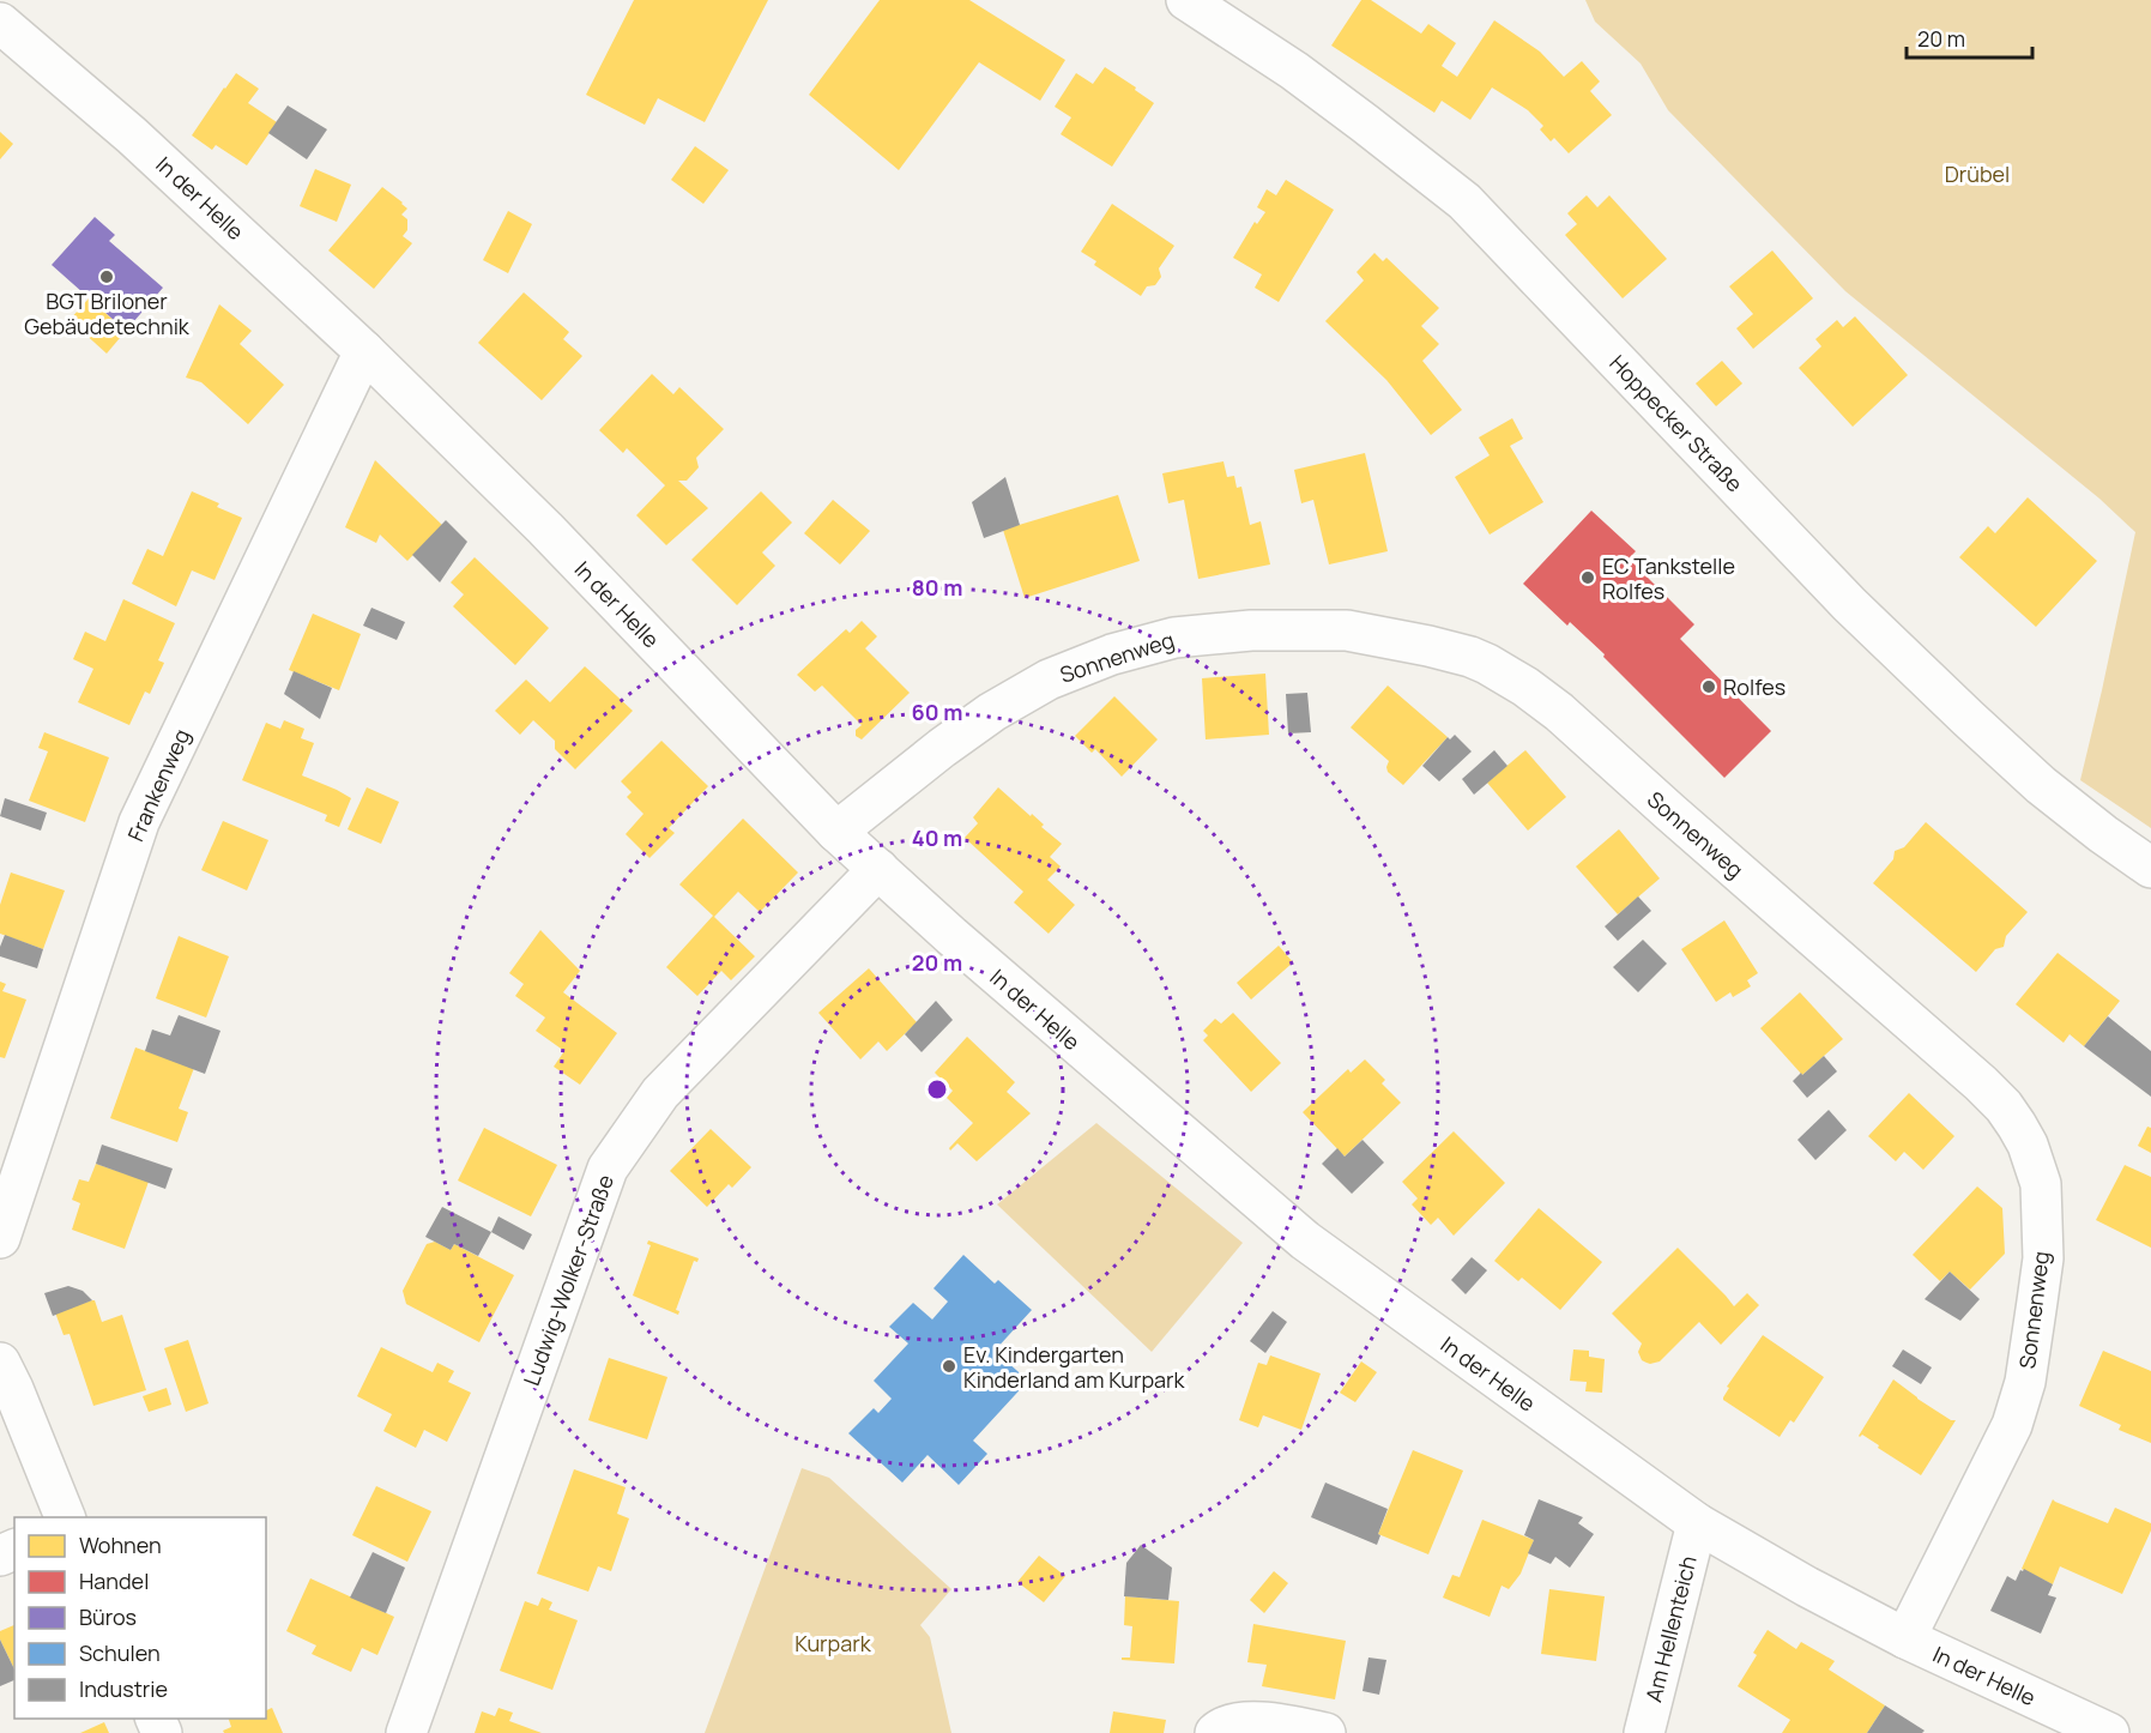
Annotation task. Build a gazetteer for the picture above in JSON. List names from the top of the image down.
{
  "streets": {
    "street": [
      "In der Helle",
      "Hoppecker Straße",
      "Sonnenweg",
      "Frankenweg",
      "Ludwig-Wolker-Straße",
      "Am Hellenteich"
    ]
  },
  "crossings": [
    ["In der Helle", "Sonnenweg"],
    ["In der Helle", "Frankenweg"],
    ["In der Helle", "Ludwig-Wolker-Straße"],
    ["In der Helle", "Am Hellenteich"]
  ],
  "parks": ["Drübel", "Kurpark"],
  "places": [
    "BGT Briloner Gebäudetechnik",
    "EC Tankstelle Rolfes",
    "Rolfes",
    "Ev. Kindergarten Kinderland am Kurpark"
  ],
  "legend": [
    "Wohnen",
    "Handel",
    "Büros",
    "Schulen",
    "Industrie"
  ],
  "scale_bar": "20 m",
  "rings": [
    "80 m",
    "60 m",
    "40 m",
    "20 m"
  ]
}
